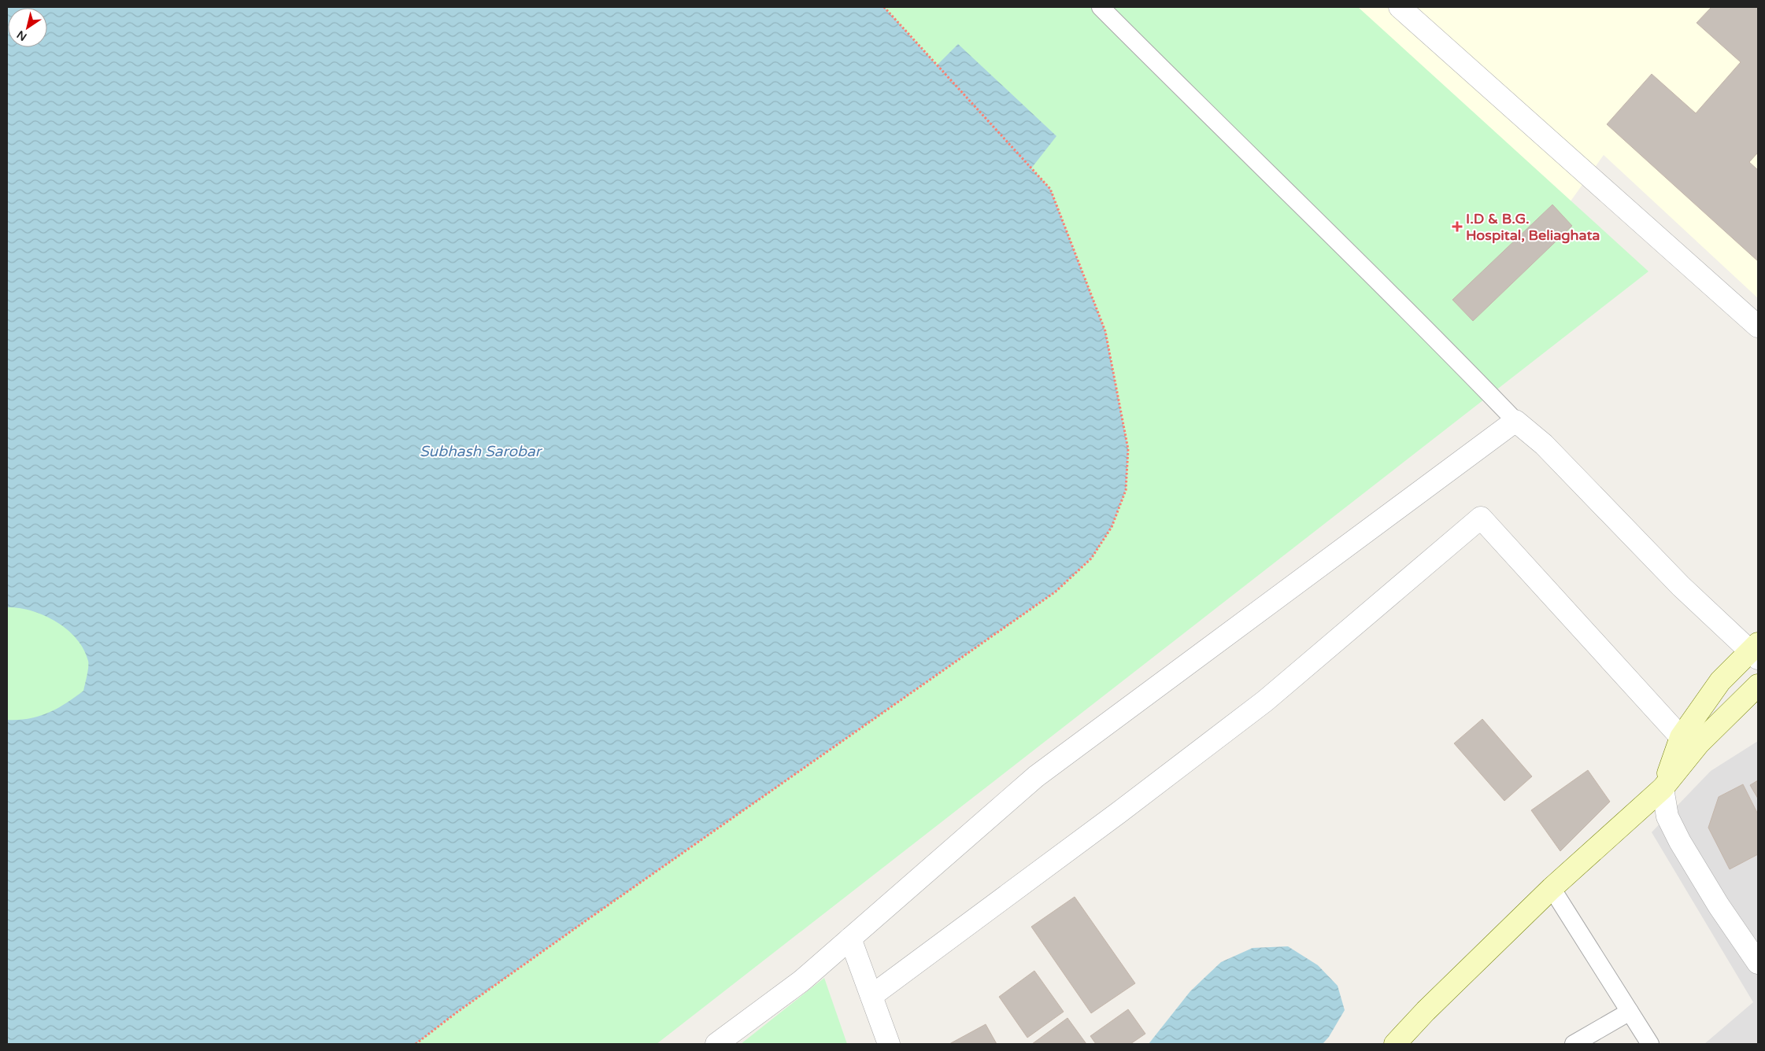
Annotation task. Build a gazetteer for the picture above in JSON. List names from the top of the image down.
{
  "water": ["Subhash Sarobar"],
  "places": {
    "health": ["I.D & B.G. Hospital, Beliaghata"]
  },
  "north": "bottom left"
}
